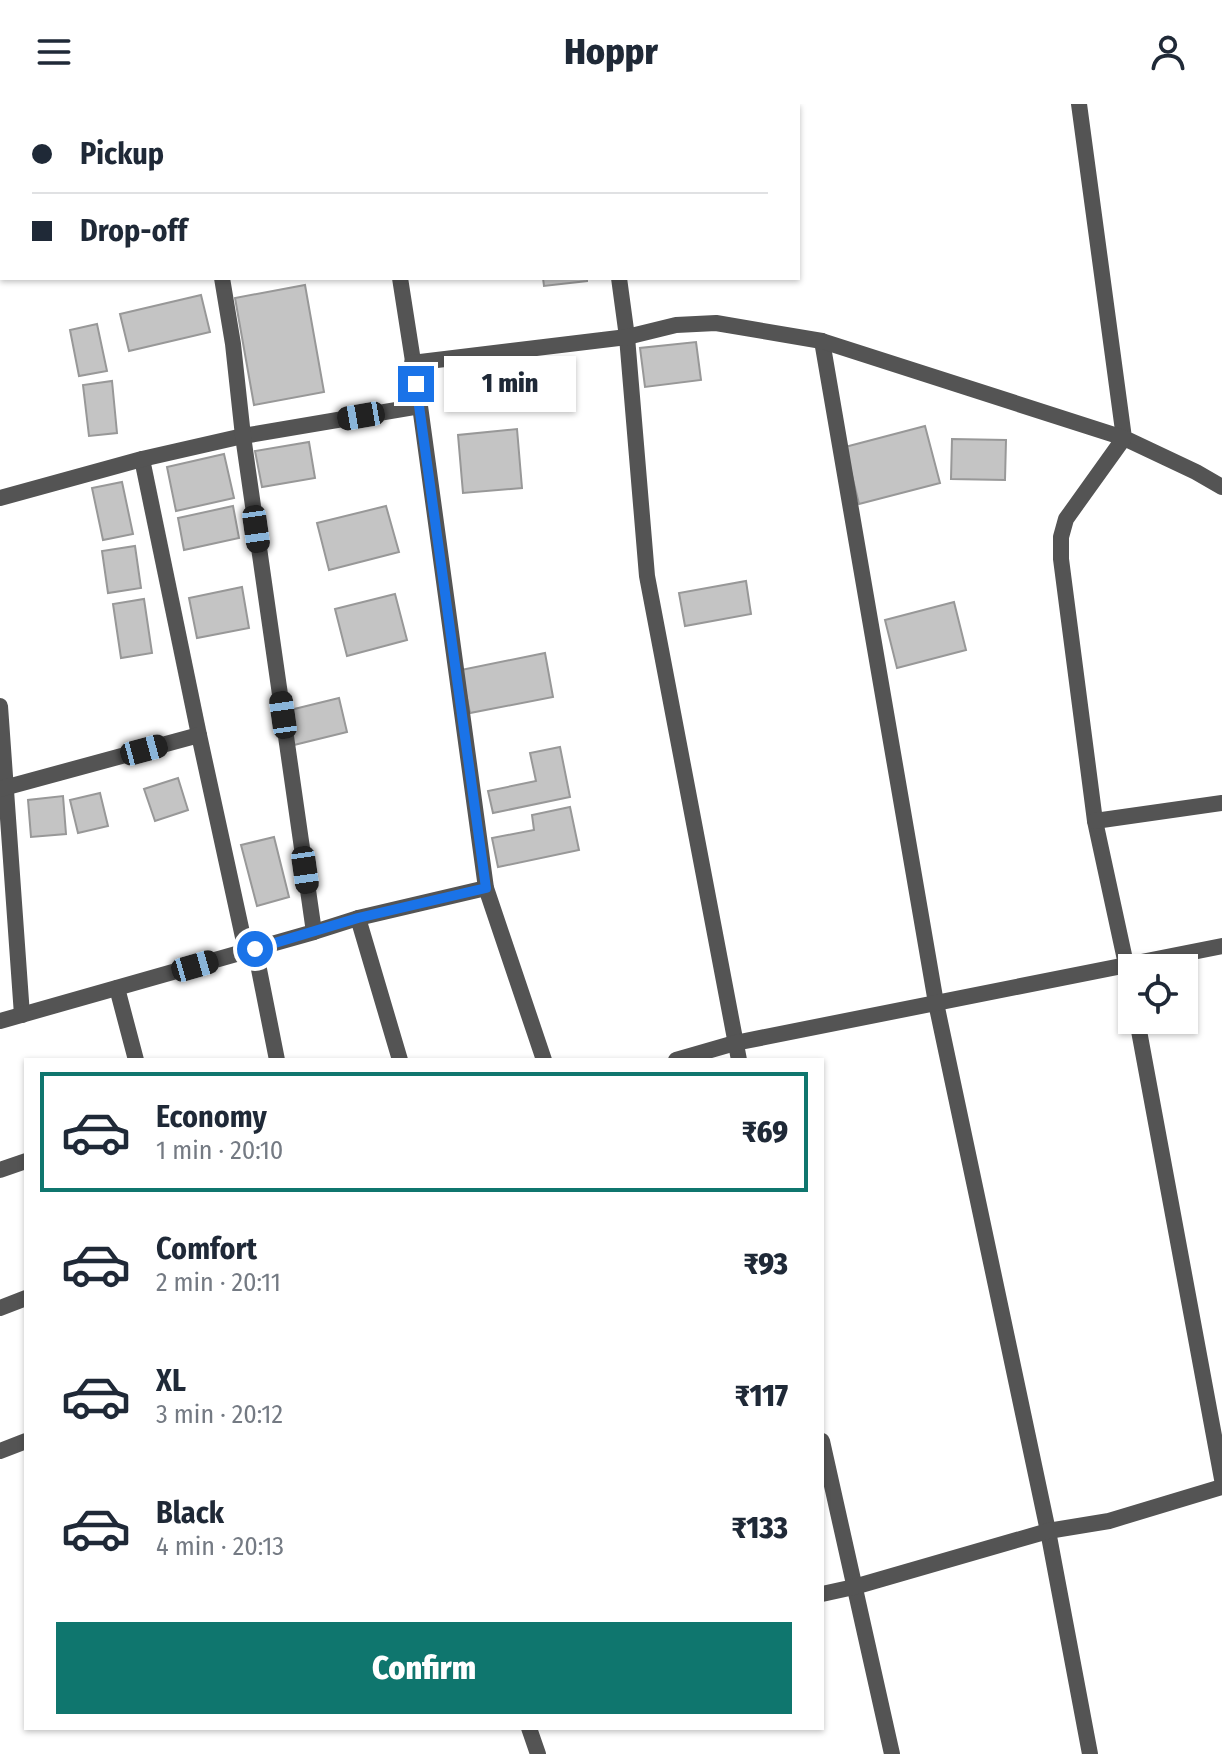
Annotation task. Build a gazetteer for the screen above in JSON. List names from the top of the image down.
{
  "page": {
    "header": "Hoppr",
    "banner": ["Pickup", "Drop-off"],
    "bubble": "1 min",
    "list": [
      {
        "name": "Economy",
        "note": "1 min · 20:10",
        "value": "₹69"
      },
      {
        "name": "Comfort",
        "note": "2 min · 20:11",
        "value": "₹93"
      },
      {
        "name": "XL",
        "note": "3 min · 20:12",
        "value": "₹117"
      },
      {
        "name": "Black",
        "note": "4 min · 20:13",
        "value": "₹133"
      }
    ],
    "buttons": "Confirm"
  }
}
